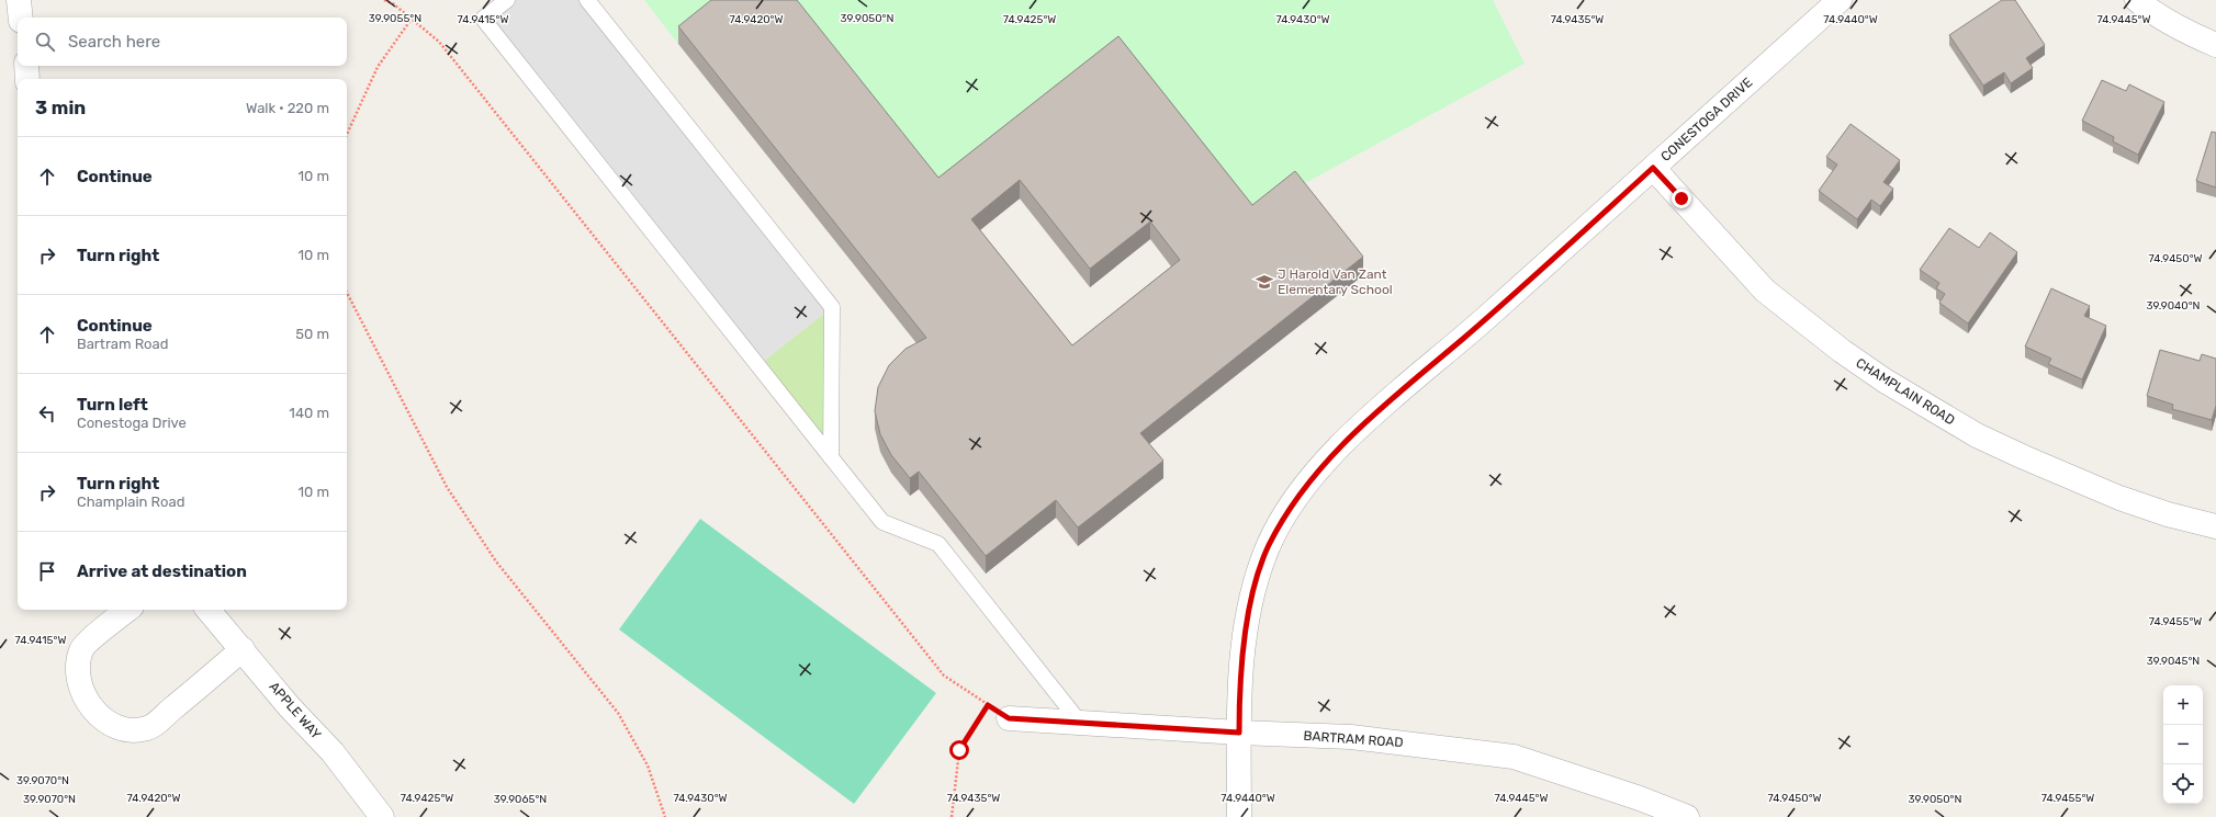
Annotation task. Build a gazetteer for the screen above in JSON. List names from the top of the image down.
{
  "streets": {
    "street": [
      "CONESTOGA DRIVE",
      "CHAMPLAIN ROAD",
      "APPLE WAY",
      "BARTRAM ROAD"
    ]
  },
  "crossings": [
    ["CONESTOGA DRIVE", "CHAMPLAIN ROAD"],
    ["CONESTOGA DRIVE", "BARTRAM ROAD"]
  ],
  "places": {
    "school or university": ["J Harold Van Zant Elementary School"]
  },
  "page": {
    "search": "Search here",
    "heading": ["3 min", "Walk · 220 m"],
    "list": [
      ["Continue", "10 m"],
      ["Turn right", "10 m"],
      ["Continue", "Bartram Road", "50 m"],
      ["Turn left", "Conestoga Drive", "140 m"],
      ["Turn right", "Champlain Road", "10 m"],
      "Arrive at destination"
    ],
    "map_buttons": ["+", "−"]
  },
  "coordinates": [
    "39.9055°N",
    "39.9050°N",
    "74.9415°W",
    "74.9420°W",
    "74.9425°W",
    "74.9430°W",
    "74.9435°W",
    "74.9440°W",
    "74.9445°W",
    "74.9450°W",
    "39.9040°N",
    "74.9455°W",
    "39.9045°N",
    "39.9070°N",
    "39.9065°N"
  ]
}
